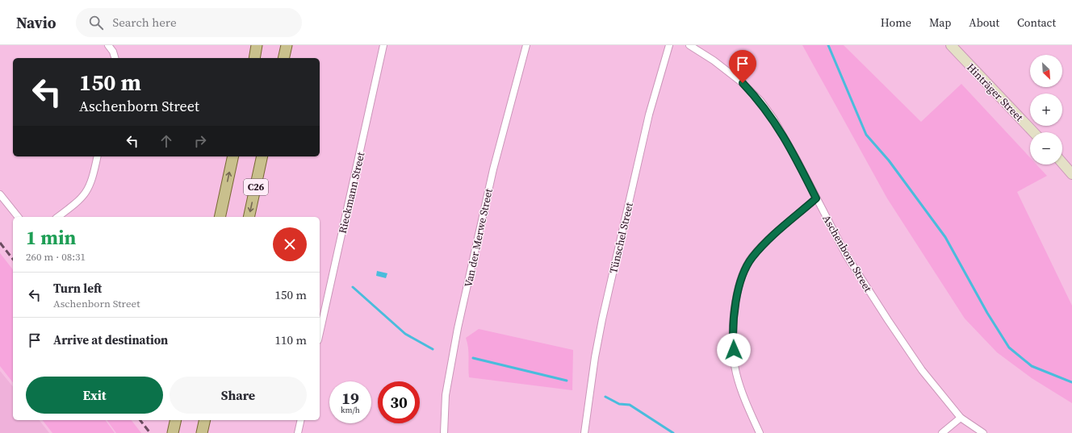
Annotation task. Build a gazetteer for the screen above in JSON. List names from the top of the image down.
{
  "streets": {
    "main road": ["C26"],
    "street": [
      "Hinträger Street",
      "Rieckmann Street",
      "Van der Merwe Street",
      "Tünschel Street",
      "Aschenborn Street"
    ]
  },
  "north": "bottom right",
  "page": {
    "header": "Navio",
    "search": "Search here",
    "nav": [
      "Home",
      "Map",
      "About",
      "Contact"
    ],
    "map_buttons": ["+", "−"],
    "turn": ["150 m", "Aschenborn Street"],
    "heading": ["1 min", "260 m · 08:31"],
    "list": [
      {
        "name": "Turn left",
        "note": "Aschenborn Street",
        "value": "150 m"
      },
      {
        "name": "Arrive at destination",
        "value": "110 m"
      }
    ],
    "buttons": ["Exit", "Share"],
    "speed": "19 km/h",
    "limit": "30"
  }
}
